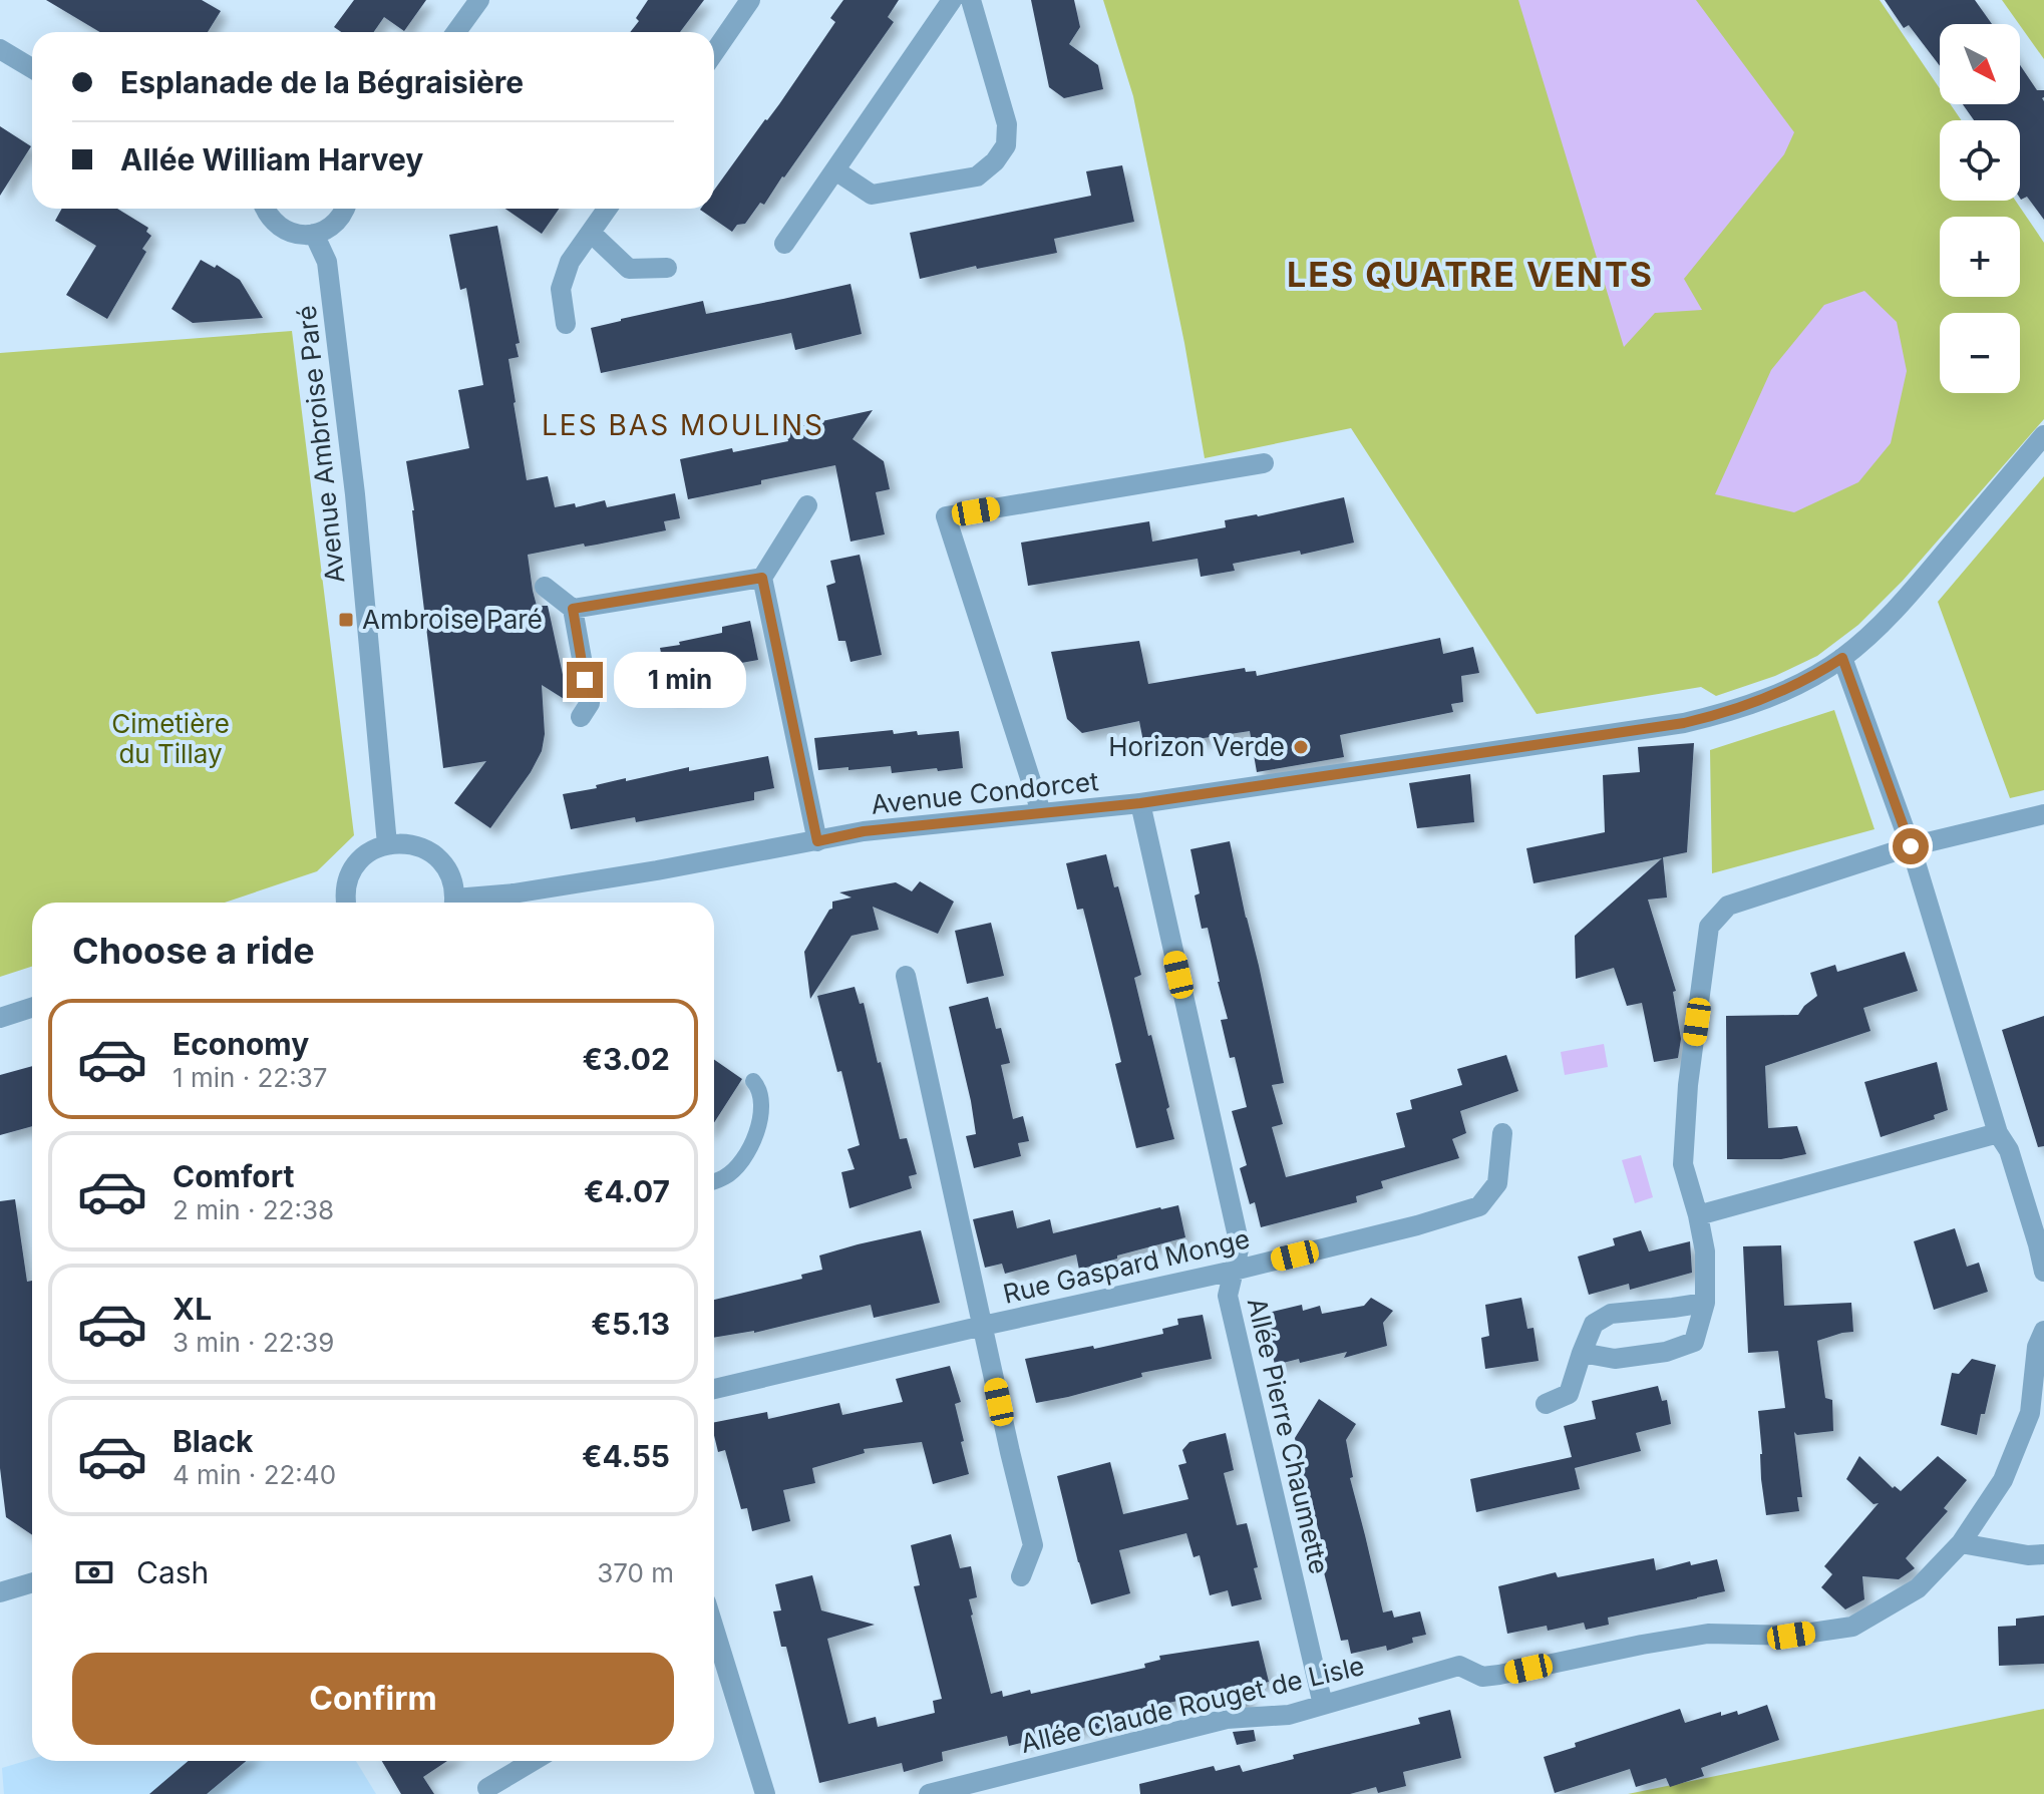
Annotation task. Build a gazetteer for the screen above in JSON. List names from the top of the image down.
{
  "streets": {
    "street": [
      "Avenue Ambroise Paré",
      "Avenue Condorcet",
      "Rue Gaspard Monge",
      "Allée Pierre Chaumette",
      "Allée Claude Rouget de Lisle"
    ]
  },
  "crossings": [
    ["Avenue Condorcet", "Allée Pierre Chaumette"],
    ["Rue Gaspard Monge", "Allée Pierre Chaumette"],
    ["Allée Pierre Chaumette", "Allée Claude Rouget de Lisle"]
  ],
  "districts": ["LES QUATRE VENTS", "LES BAS MOULINS"],
  "parks": ["Cimetière du Tillay"],
  "places": {
    "transit": ["Ambroise Paré"],
    "other": ["Horizon Verde"]
  },
  "north": "bottom right",
  "page": {
    "map_buttons": ["+", "−"],
    "banner": ["Esplanade de la Bégraisière", "Allée William Harvey"],
    "bubble": "1 min",
    "heading": "Choose a ride",
    "list": [
      {
        "name": "Economy",
        "note": "1 min · 22:37",
        "value": "€3.02"
      },
      {
        "name": "Comfort",
        "note": "2 min · 22:38",
        "value": "€4.07"
      },
      {
        "name": "XL",
        "note": "3 min · 22:39",
        "value": "€5.13"
      },
      {
        "name": "Black",
        "note": "4 min · 22:40",
        "value": "€4.55"
      }
    ],
    "pay": ["Cash", "370 m"],
    "buttons": "Confirm"
  }
}
